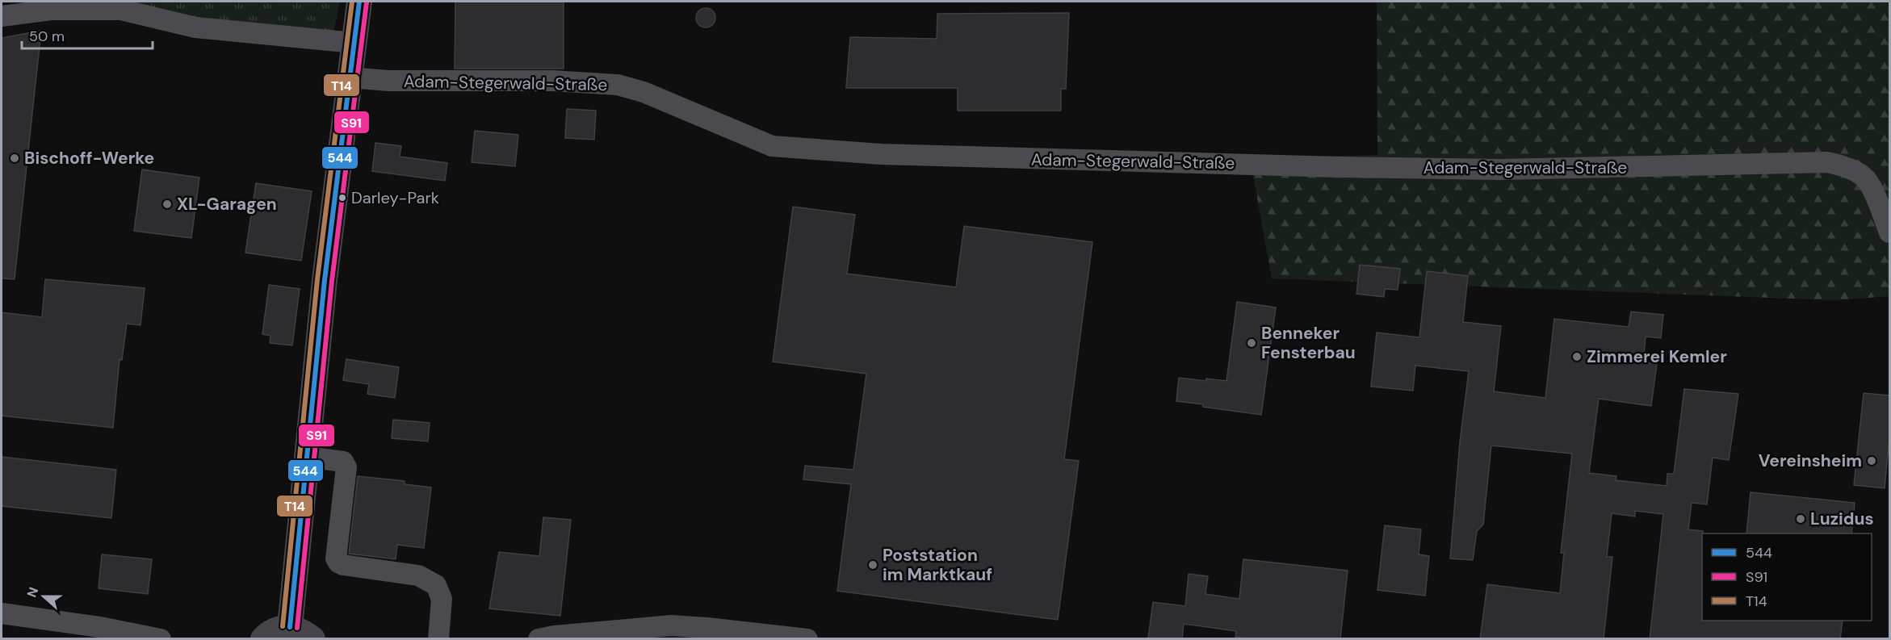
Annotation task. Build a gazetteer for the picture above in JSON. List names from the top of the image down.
{
  "streets": {
    "street": ["Adam-Stegerwald-Straße"]
  },
  "places": [
    "Bischoff-Werke",
    "Darley-Park",
    "XL-Garagen",
    "Benneker Fensterbau",
    "Zimmerei Kemler",
    "Vereinsheim",
    "Luzidus",
    "Poststation im Marktkauf"
  ],
  "lines": ["transit line 544", "transit line T14", "transit line S91"],
  "legend": ["544", "S91", "T14"],
  "scale_bar": "50 m",
  "north": "left"
}
